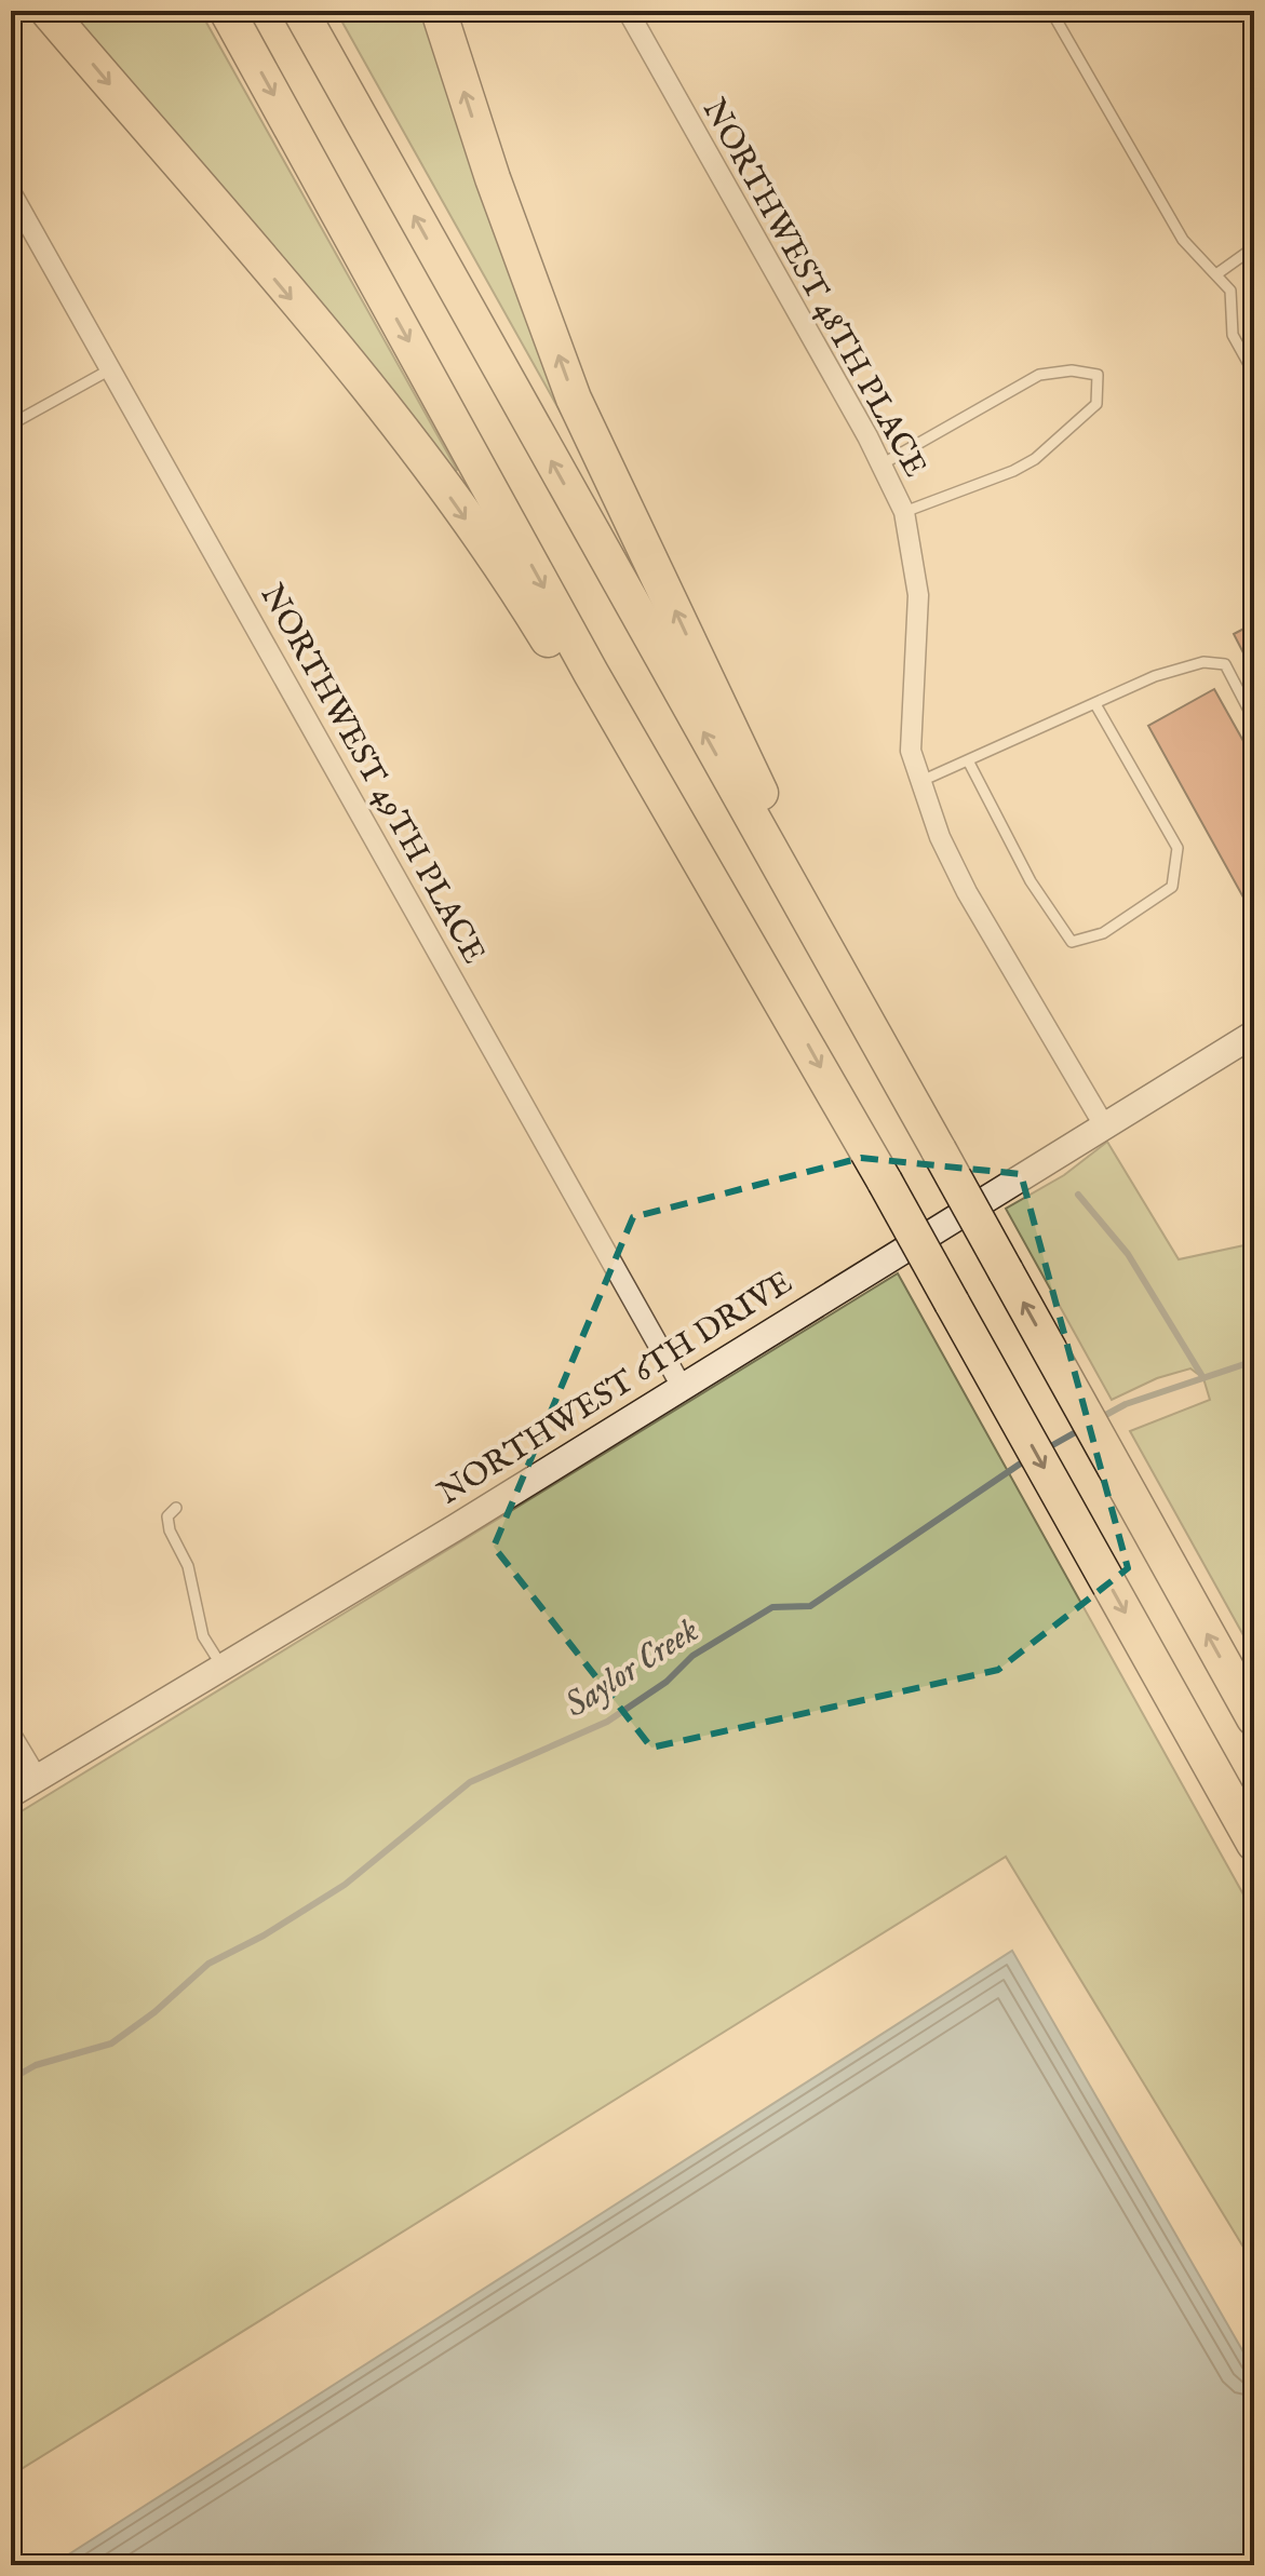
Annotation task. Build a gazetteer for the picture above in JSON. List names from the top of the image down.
{
  "streets": {
    "main road": ["NORTHWEST 6TH DRIVE"],
    "street": ["NORTHWEST 48TH PLACE", "NORTHWEST 49TH PLACE"]
  },
  "crossings": [
    ["NORTHWEST 48TH PLACE", "NORTHWEST 6TH DRIVE"],
    ["NORTHWEST 49TH PLACE", "NORTHWEST 6TH DRIVE"]
  ],
  "water": ["Saylor Creek"]
}
